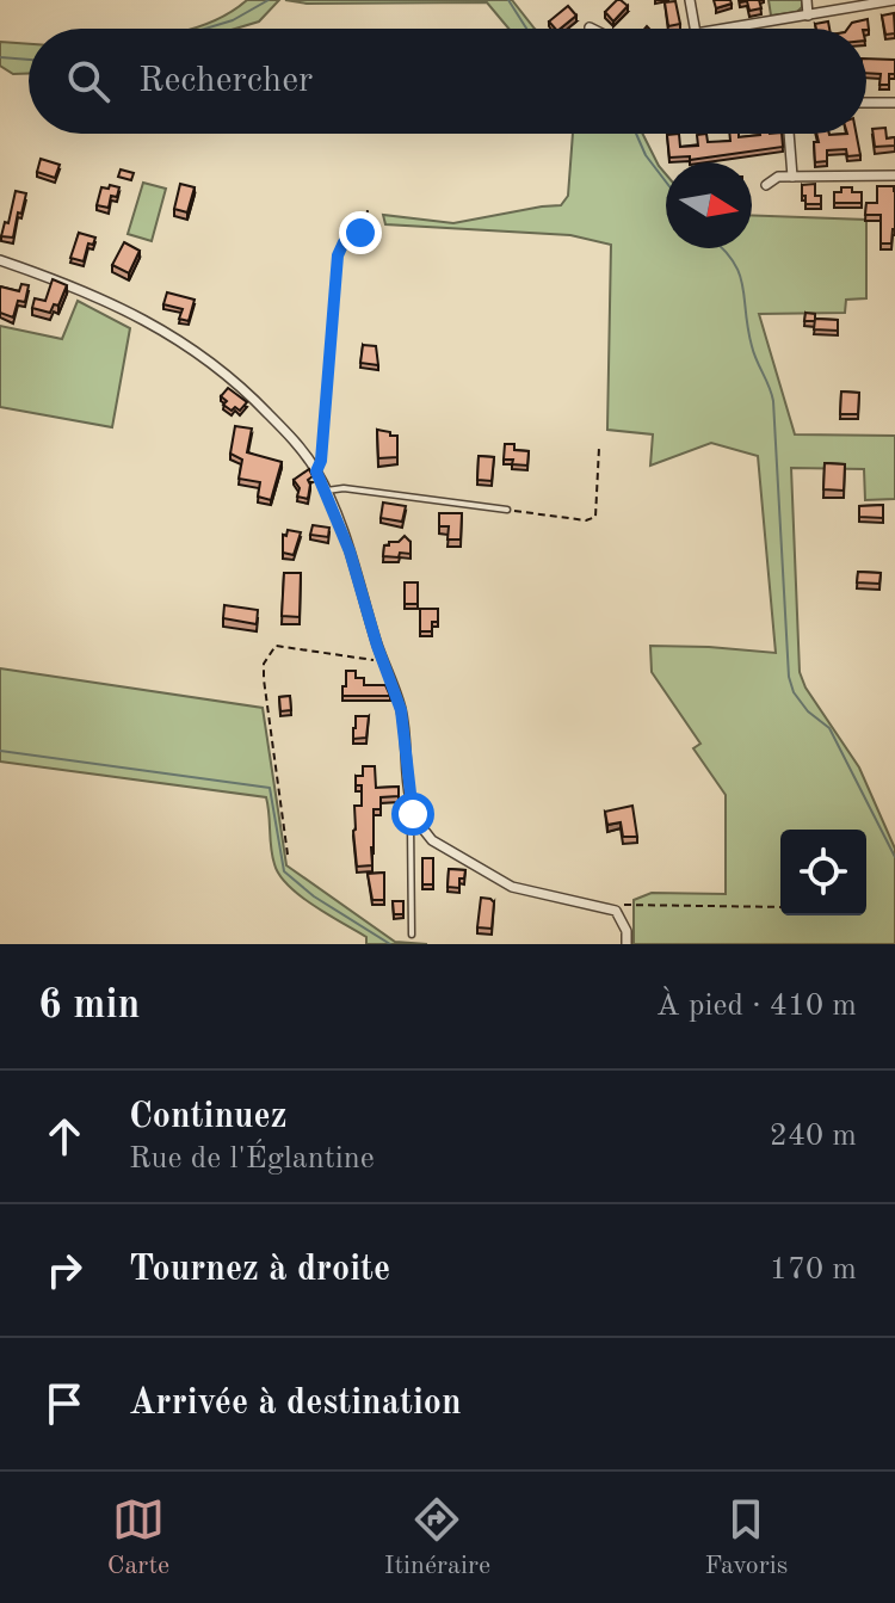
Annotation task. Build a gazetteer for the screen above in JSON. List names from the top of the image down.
{
  "north": "right",
  "page": {
    "search": "Rechercher",
    "heading": ["6 min", "À pied · 410 m"],
    "list": [
      ["Continuez", "Rue de l'Églantine", "240 m"],
      ["Tournez à droite", "170 m"],
      "Arrivée à destination"
    ],
    "nav": ["Carte", "Itinéraire", "Favoris"]
  }
}
